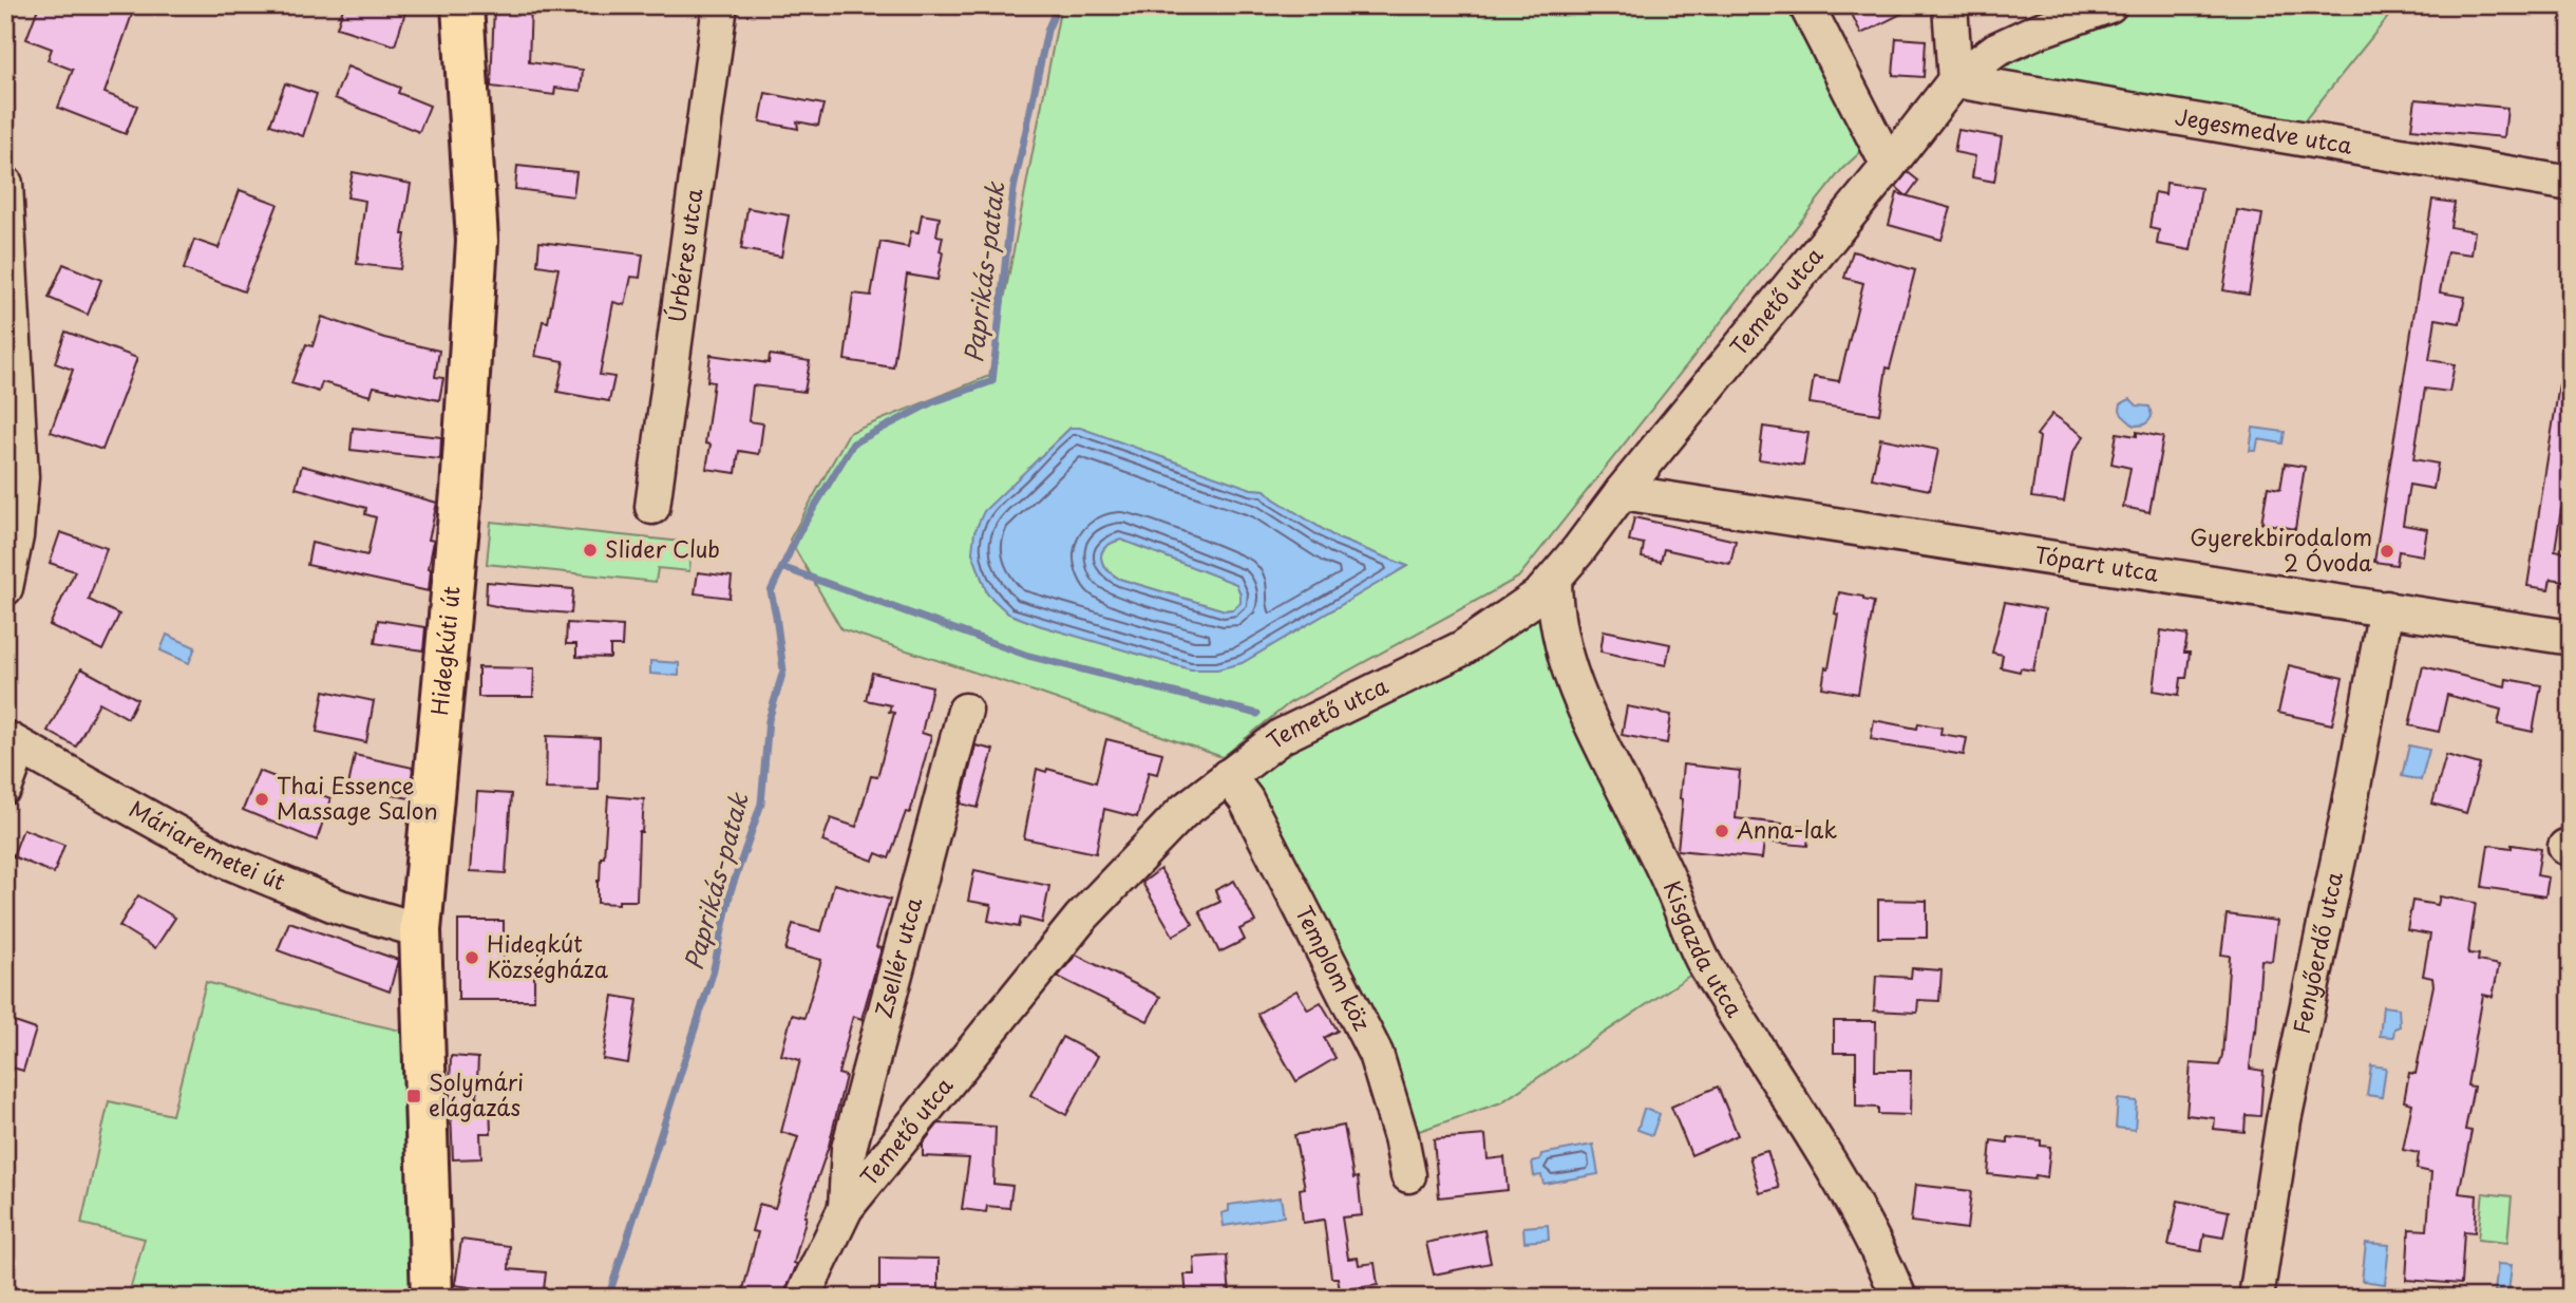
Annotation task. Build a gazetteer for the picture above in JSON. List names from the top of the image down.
{
  "streets": {
    "main road": ["Hidegkúti út"],
    "street": [
      "Jegesmedve utca",
      "Úrbéres utca",
      "Temető utca",
      "Tópart utca",
      "Máriaremetei út",
      "Kisgazda utca",
      "Fenyőerdő utca",
      "Zsellér utca",
      "Templom köz"
    ]
  },
  "crossings": [
    ["Jegesmedve utca", "Temető utca"],
    ["Temető utca", "Tópart utca"],
    ["Temető utca", "Kisgazda utca"],
    ["Temető utca", "Zsellér utca"],
    ["Temető utca", "Templom köz"],
    ["Tópart utca", "Fenyőerdő utca"],
    ["Hidegkúti út", "Máriaremetei út"]
  ],
  "water": ["Paprikás-patak"],
  "places": {
    "other": [
      "Slider Club",
      "Gyerekbirodalom 2 Óvoda",
      "Thai Essence Massage Salon",
      "Anna-lak",
      "Hidegkút Községháza"
    ],
    "transit": ["Solymári elágazás"]
  }
}
